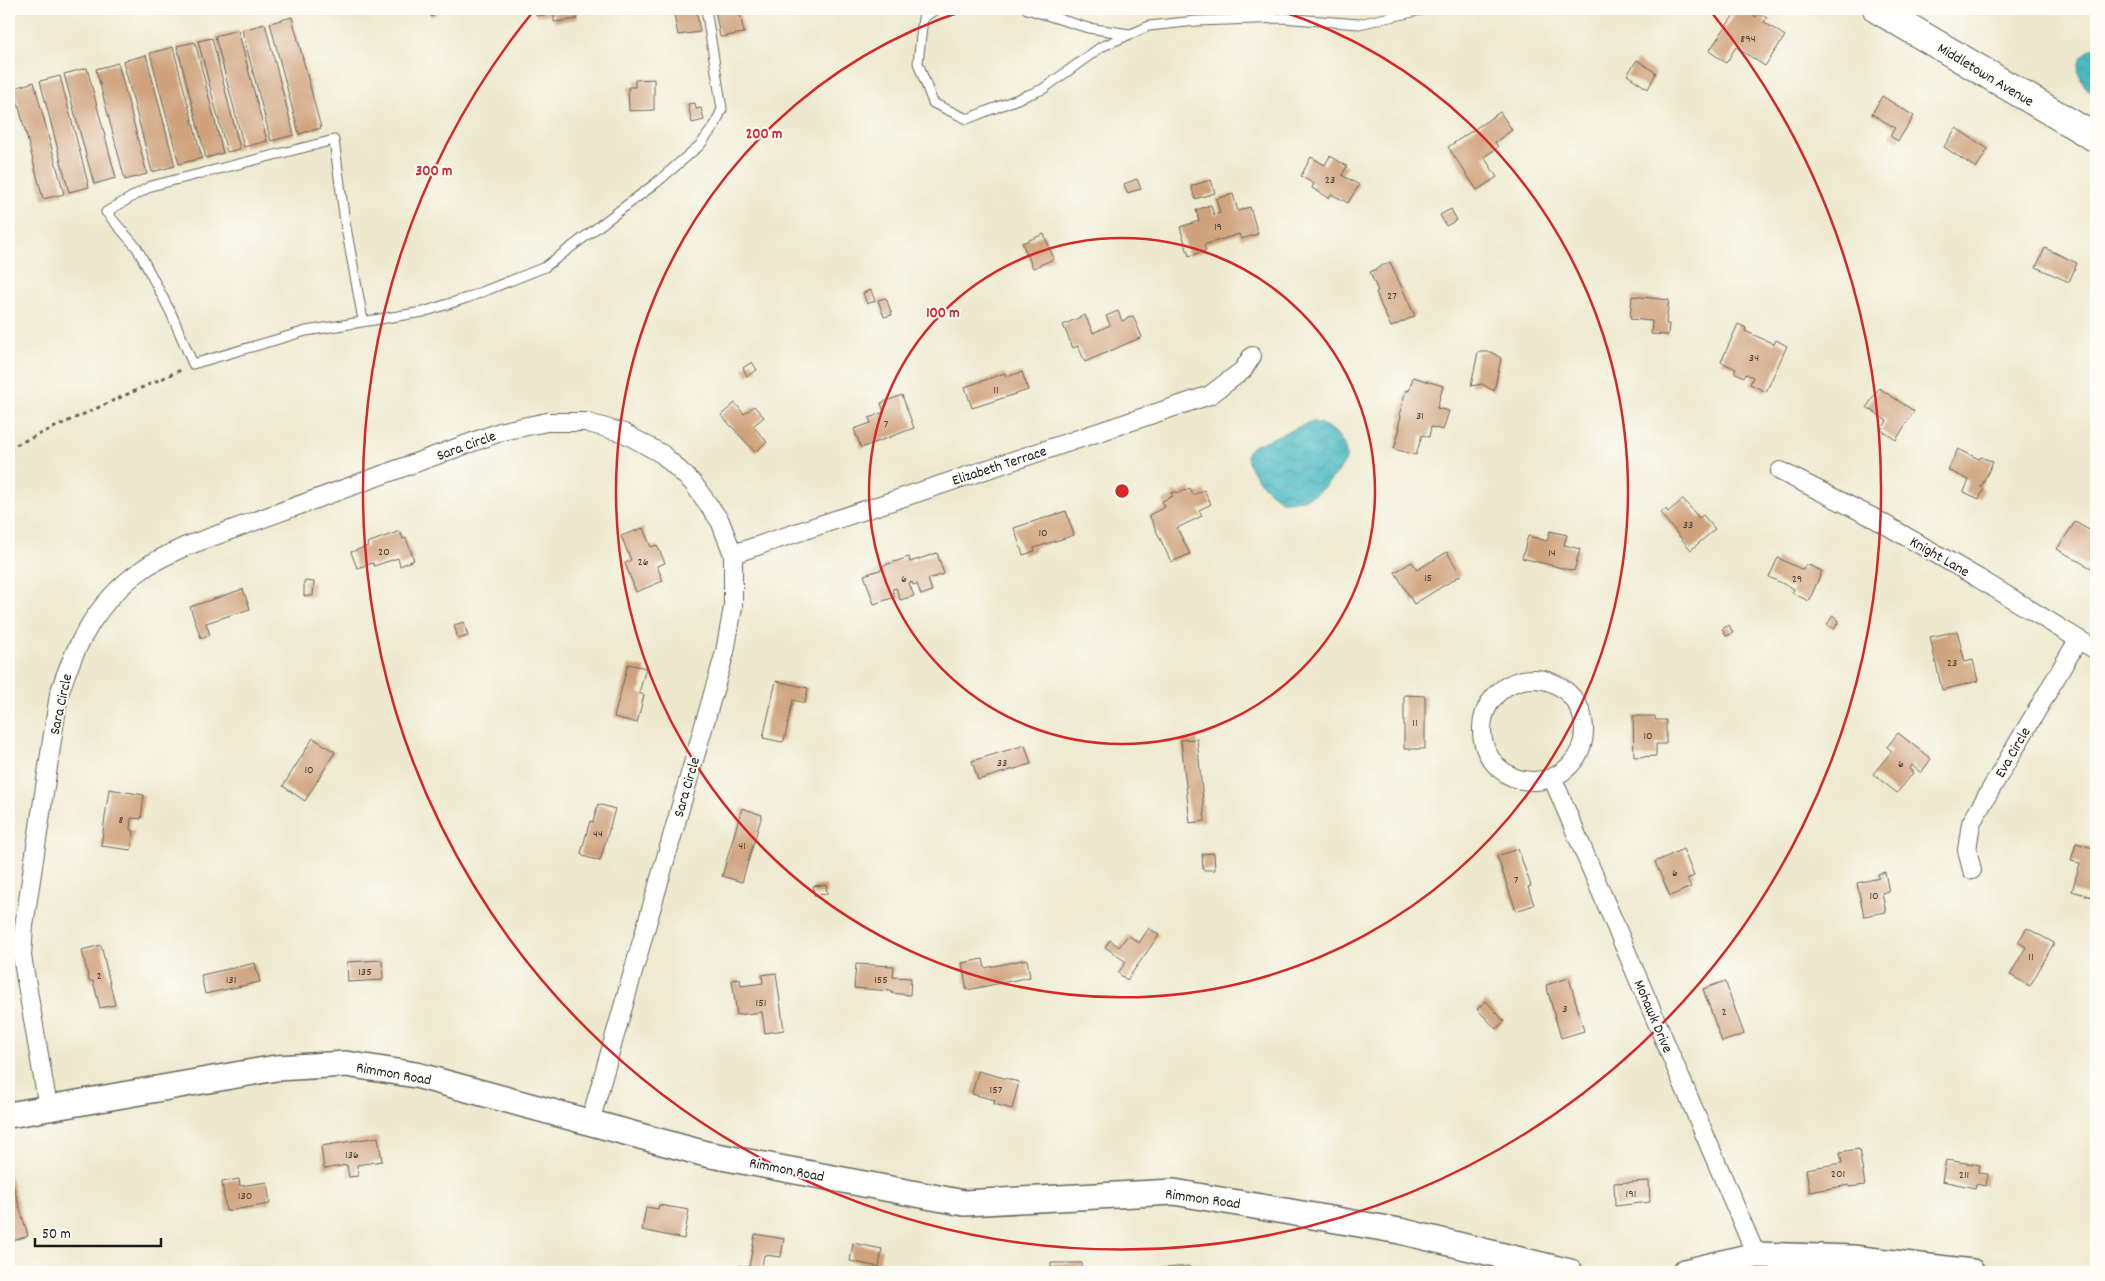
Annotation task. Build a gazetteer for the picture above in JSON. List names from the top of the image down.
{
  "streets": {
    "main road": ["Middletown Avenue"],
    "street": [
      "Sara Circle",
      "Elizabeth Terrace",
      "Knight Lane",
      "Eva Circle",
      "Mohawk Drive",
      "Rimmon Road"
    ]
  },
  "crossings": [
    ["Sara Circle", "Elizabeth Terrace"],
    ["Sara Circle", "Rimmon Road"],
    ["Knight Lane", "Eva Circle"]
  ],
  "house_numbers": [
    "894",
    "23",
    "19",
    "27",
    "34",
    "11",
    "31",
    "7",
    "33",
    "10",
    "20",
    "14",
    "26",
    "15",
    "6",
    "29",
    "23",
    "11",
    "10",
    "33",
    "6",
    "10",
    "8",
    "44",
    "41",
    "6",
    "7",
    "10",
    "11",
    "135",
    "2",
    "131",
    "155",
    "151",
    "3",
    "2",
    "157",
    "136",
    "201",
    "211",
    "191",
    "130"
  ],
  "scale_bar": "50 m",
  "rings": ["200 m", "300 m", "100 m"]
}
